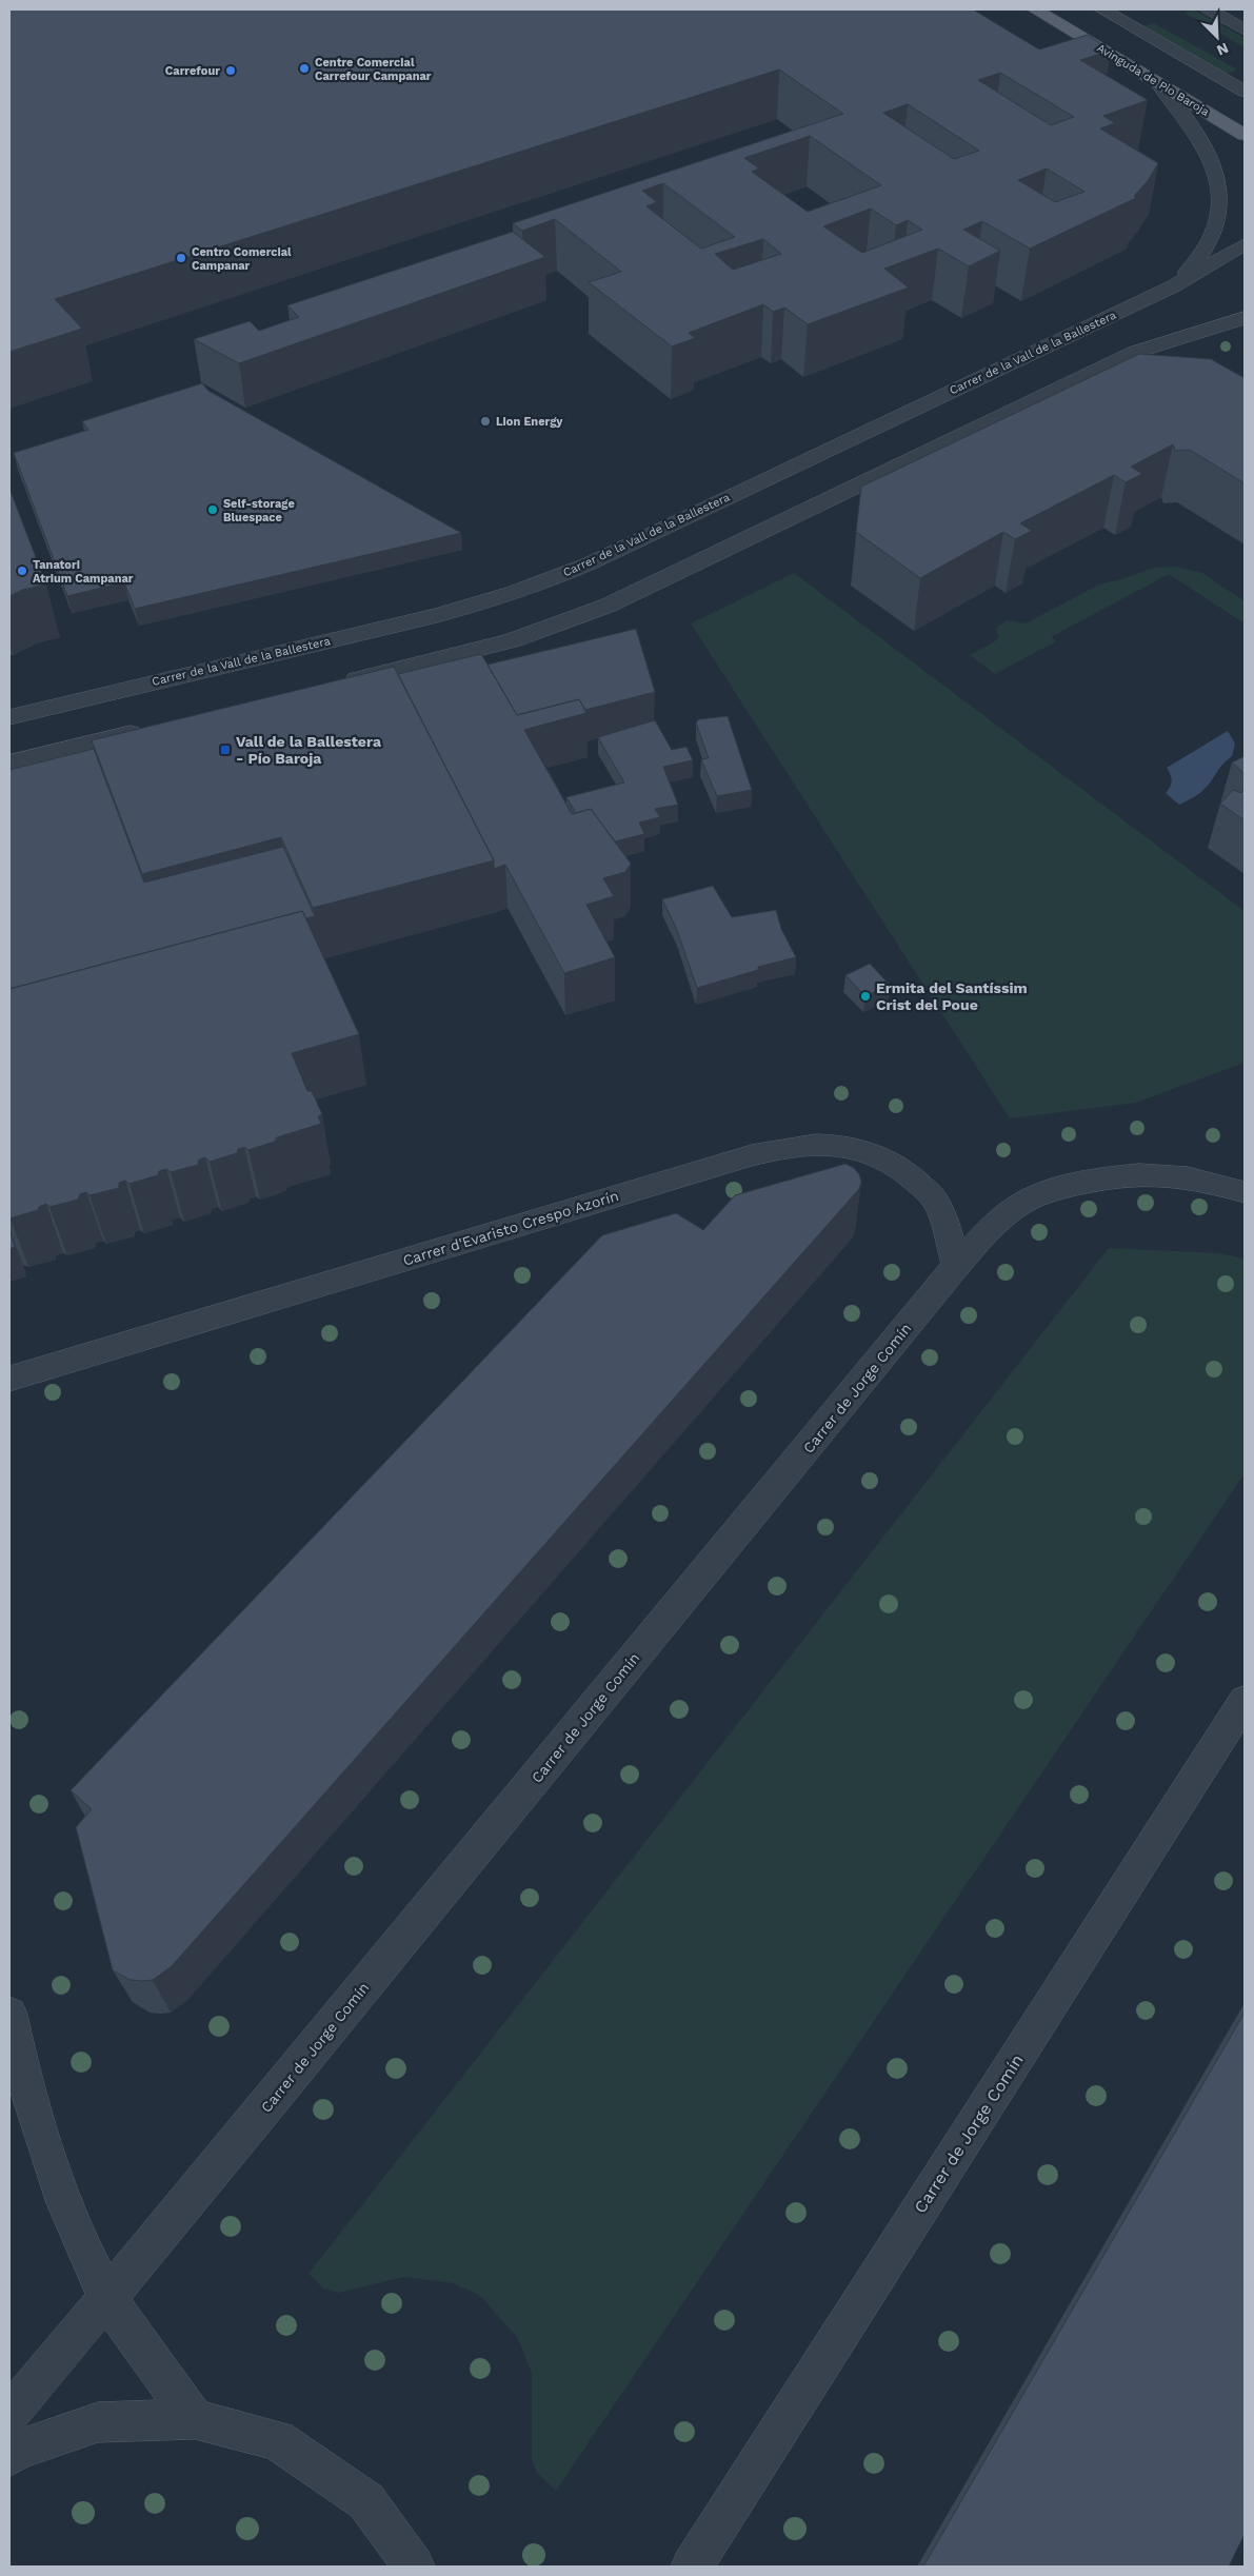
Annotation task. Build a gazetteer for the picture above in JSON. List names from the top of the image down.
{
  "streets": {
    "main road": ["Avinguda de Pio Baroja"],
    "street": ["Carrer de la Vall de la Ballestera", "Carrer d'Evaristo Crespo Azorín", "Carrer de Jorge Comín"]
  },
  "crossings": [
    ["Carrer d'Evaristo Crespo Azorín", "Carrer de Jorge Comín"]
  ],
  "places": {
    "other": [
      "Centre Comercial Carrefour Campanar",
      "Carrefour",
      "Centro Comercial Campanar",
      "Lion Energy",
      "Self-storage Bluespace",
      "Tanatori Atrium Campanar",
      "Ermita del Santíssim Crist del Poue"
    ],
    "transit": ["Vall de la Ballestera - Pío Baroja"]
  },
  "north": "bottom right"
}
